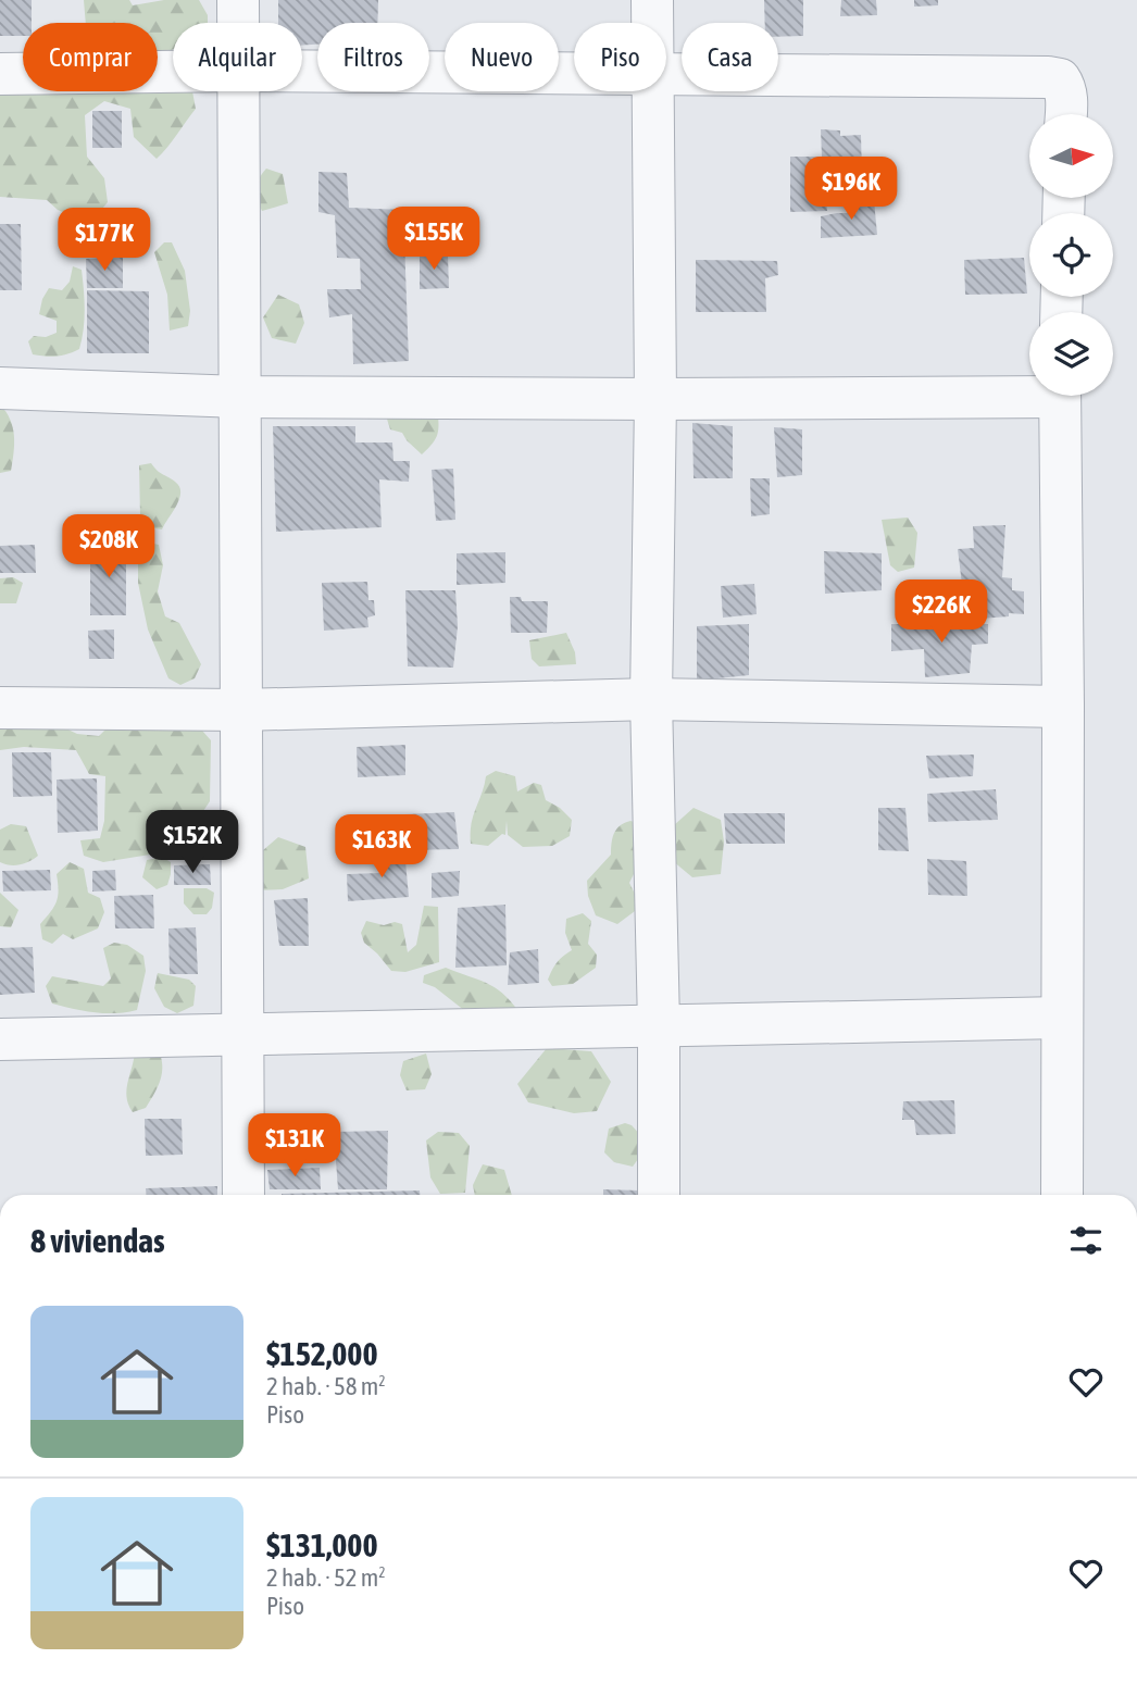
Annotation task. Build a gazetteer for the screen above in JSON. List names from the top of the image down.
{
  "north": "right",
  "page": {
    "chip": [
      "Comprar",
      "Alquilar",
      "Filtros",
      "Nuevo",
      "Piso",
      "Casa"
    ],
    "price": [
      "$196K",
      "$155K",
      "$177K",
      "$208K",
      "$226K",
      "$152K",
      "$163K",
      "$131K"
    ],
    "heading": "8 viviendas",
    "list": [
      {
        "name": "$152,000",
        "note": "2 hab. · 58 m² · Piso"
      },
      {
        "name": "$131,000",
        "note": "2 hab. · 52 m² · Piso"
      }
    ]
  }
}
